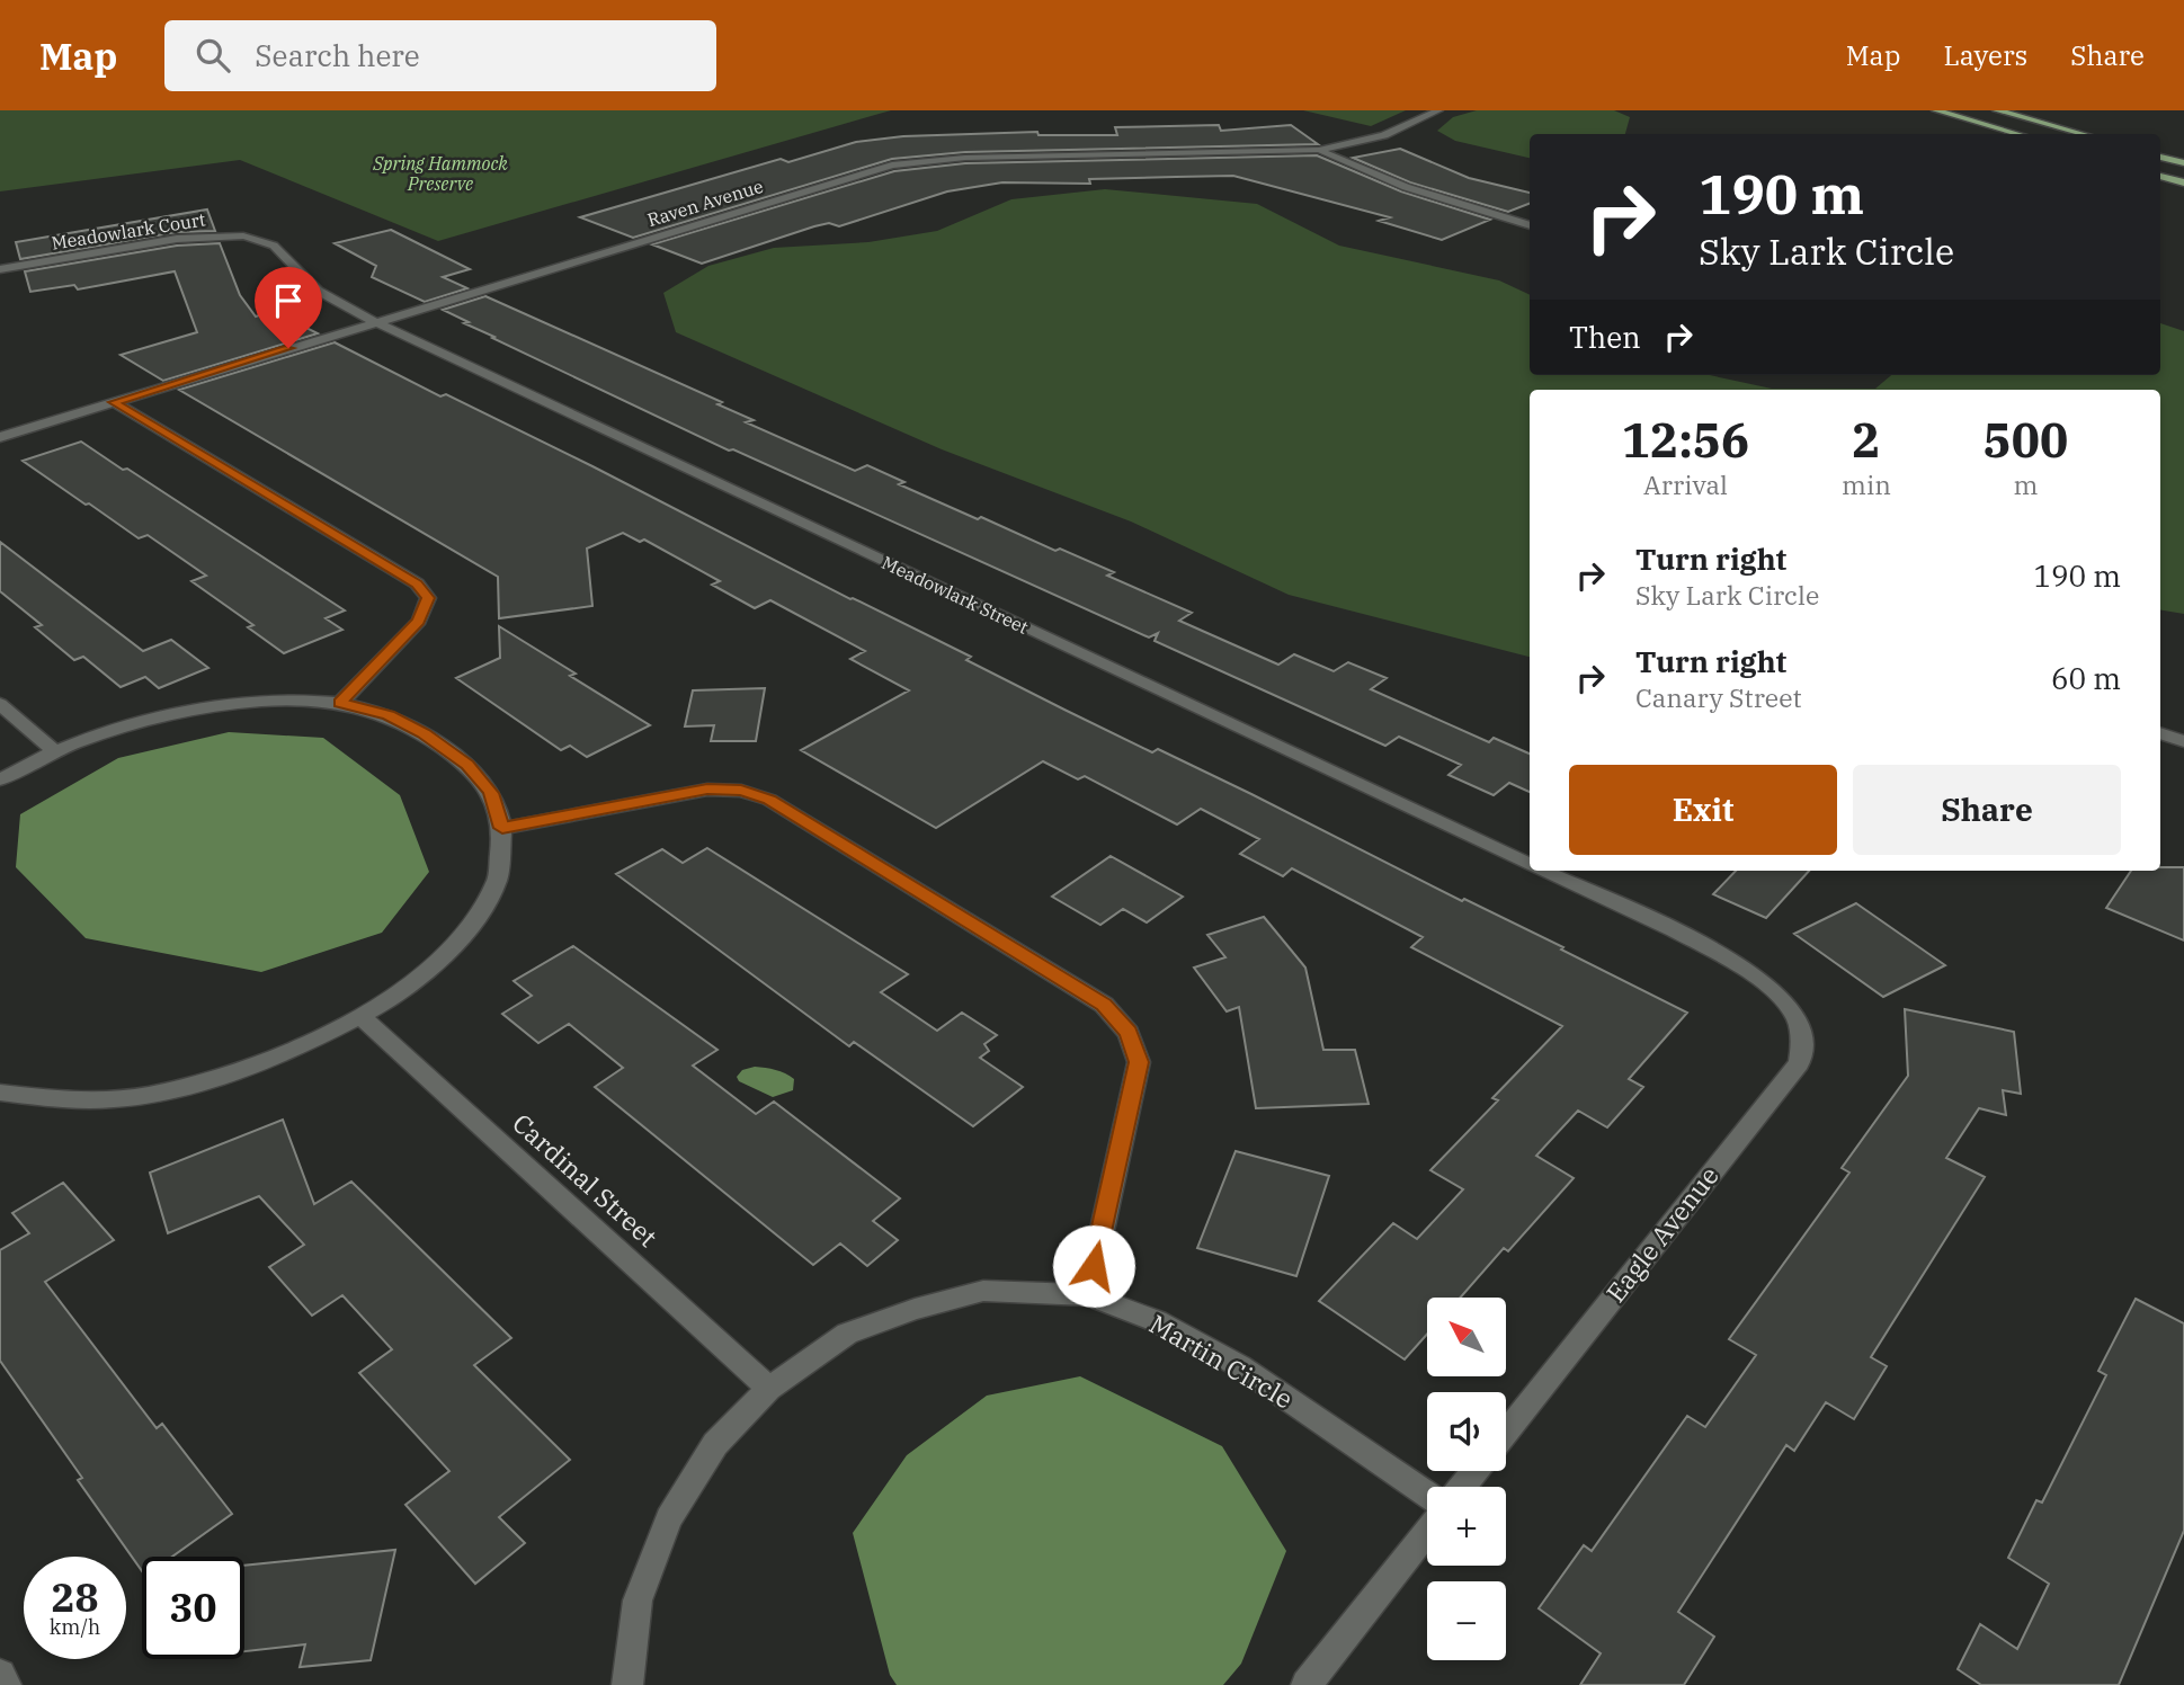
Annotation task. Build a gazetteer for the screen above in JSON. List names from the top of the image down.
{
  "streets": {
    "street": [
      "Raven Avenue",
      "Meadowlark Court",
      "Meadowlark Street",
      "Cardinal Street",
      "Eagle Avenue",
      "Martin Circle"
    ]
  },
  "crossings": [
    ["Raven Avenue", "Meadowlark Court"],
    ["Raven Avenue", "Meadowlark Street"],
    ["Meadowlark Court", "Meadowlark Street"],
    ["Meadowlark Street", "Eagle Avenue"],
    ["Cardinal Street", "Martin Circle"]
  ],
  "parks": ["Spring Hammock Preserve"],
  "north": "top left",
  "page": {
    "header": "Map",
    "search": "Search here",
    "nav": ["Map", "Layers", "Share"],
    "turn": ["190 m", "Sky Lark Circle"],
    "then": "Then",
    "eta": [
      "12:56",
      "Arrival",
      "2",
      "min",
      "500",
      "m"
    ],
    "list": [
      {
        "name": "Turn right",
        "note": "Sky Lark Circle",
        "value": "190 m"
      },
      {
        "name": "Turn right",
        "note": "Canary Street",
        "value": "60 m"
      }
    ],
    "buttons": ["Exit", "Share"],
    "map_buttons": ["+", "−"],
    "speed": "28 km/h",
    "limit": "30"
  }
}
